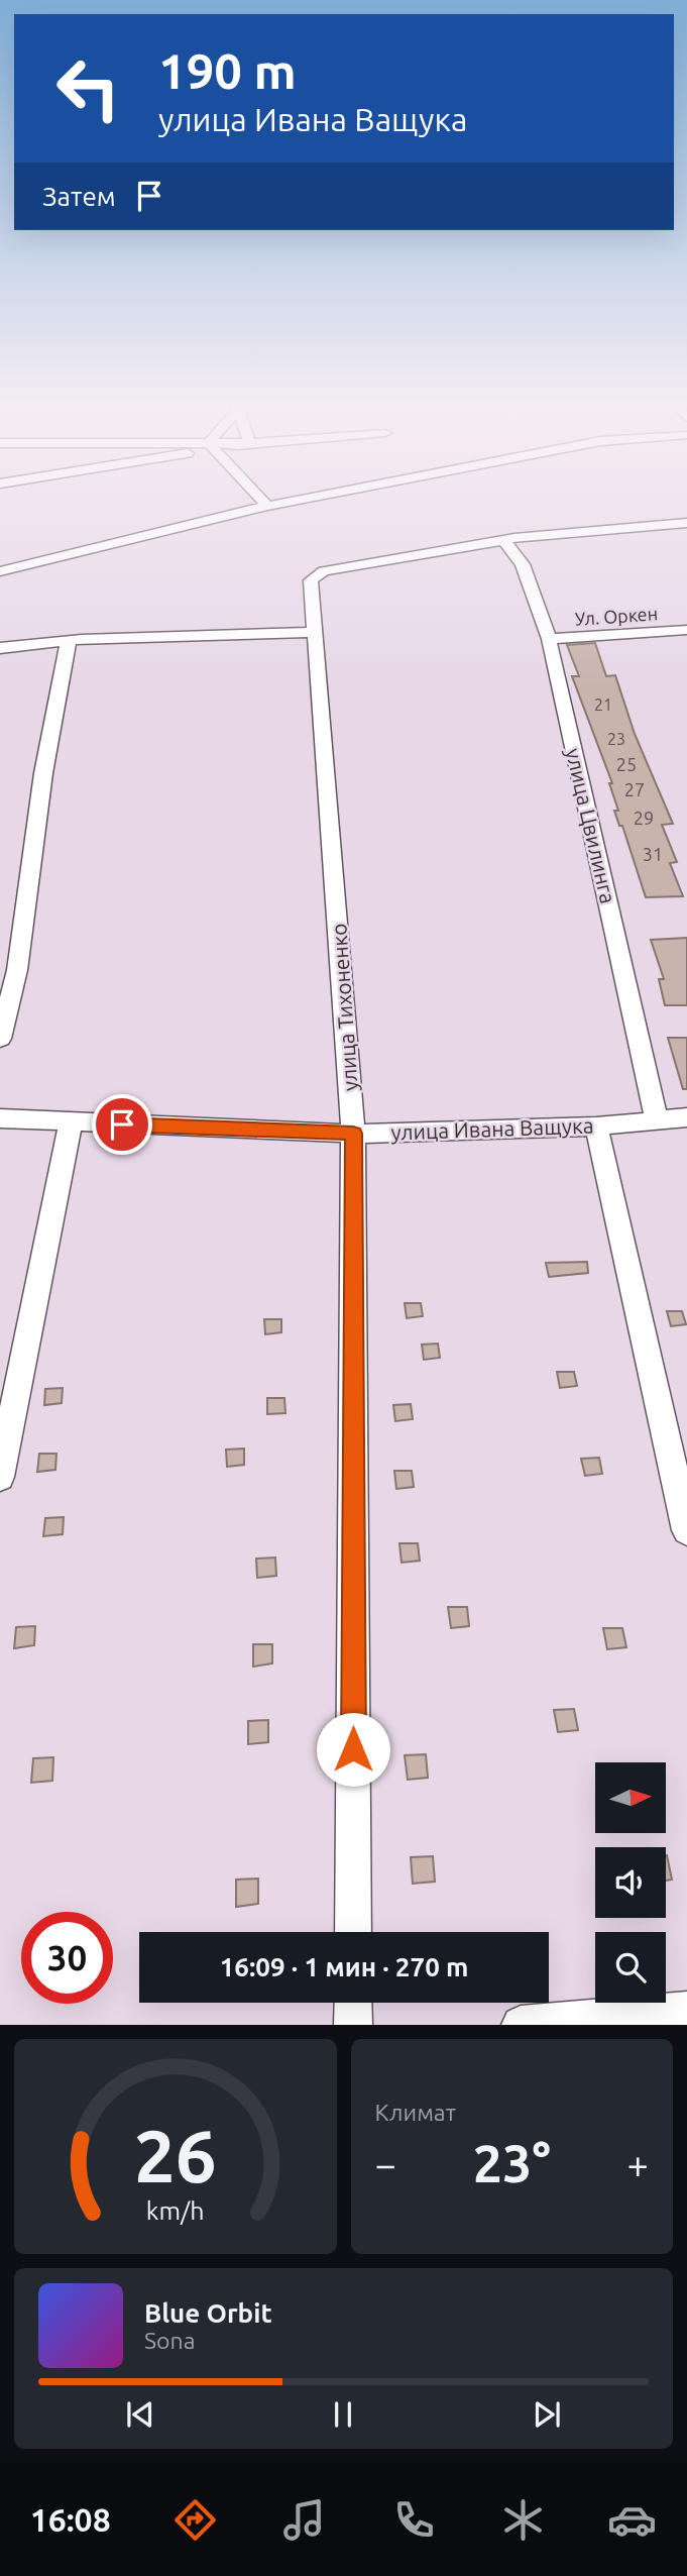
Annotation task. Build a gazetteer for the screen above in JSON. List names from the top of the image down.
{
  "streets": {
    "street": [
      "Ул. Оркен",
      "улица Цвилинга",
      "улица Тихоненко",
      "улица Ивана Ващука"
    ]
  },
  "crossings": [
    ["Ул. Оркен", "улица Цвилинга"],
    ["улица Цвилинга", "улица Тихоненко"],
    ["улица Цвилинга", "улица Ивана Ващука"],
    ["улица Тихоненко", "улица Ивана Ващука"]
  ],
  "house_numbers": [
    "21",
    "23",
    "25",
    "27",
    "29",
    "31"
  ],
  "north": "right",
  "page": {
    "turn": ["190 m", "улица Ивана Ващука"],
    "then": "Затем",
    "limit": "30",
    "trip": "16:09 · 1 мин · 270 m",
    "tile": "Климат",
    "heat": ["−", "23°", "+"],
    "song": ["Blue Orbit", "Sona"],
    "tabs": "16:08",
    "gauge": ["26", "km/h"]
  }
}
